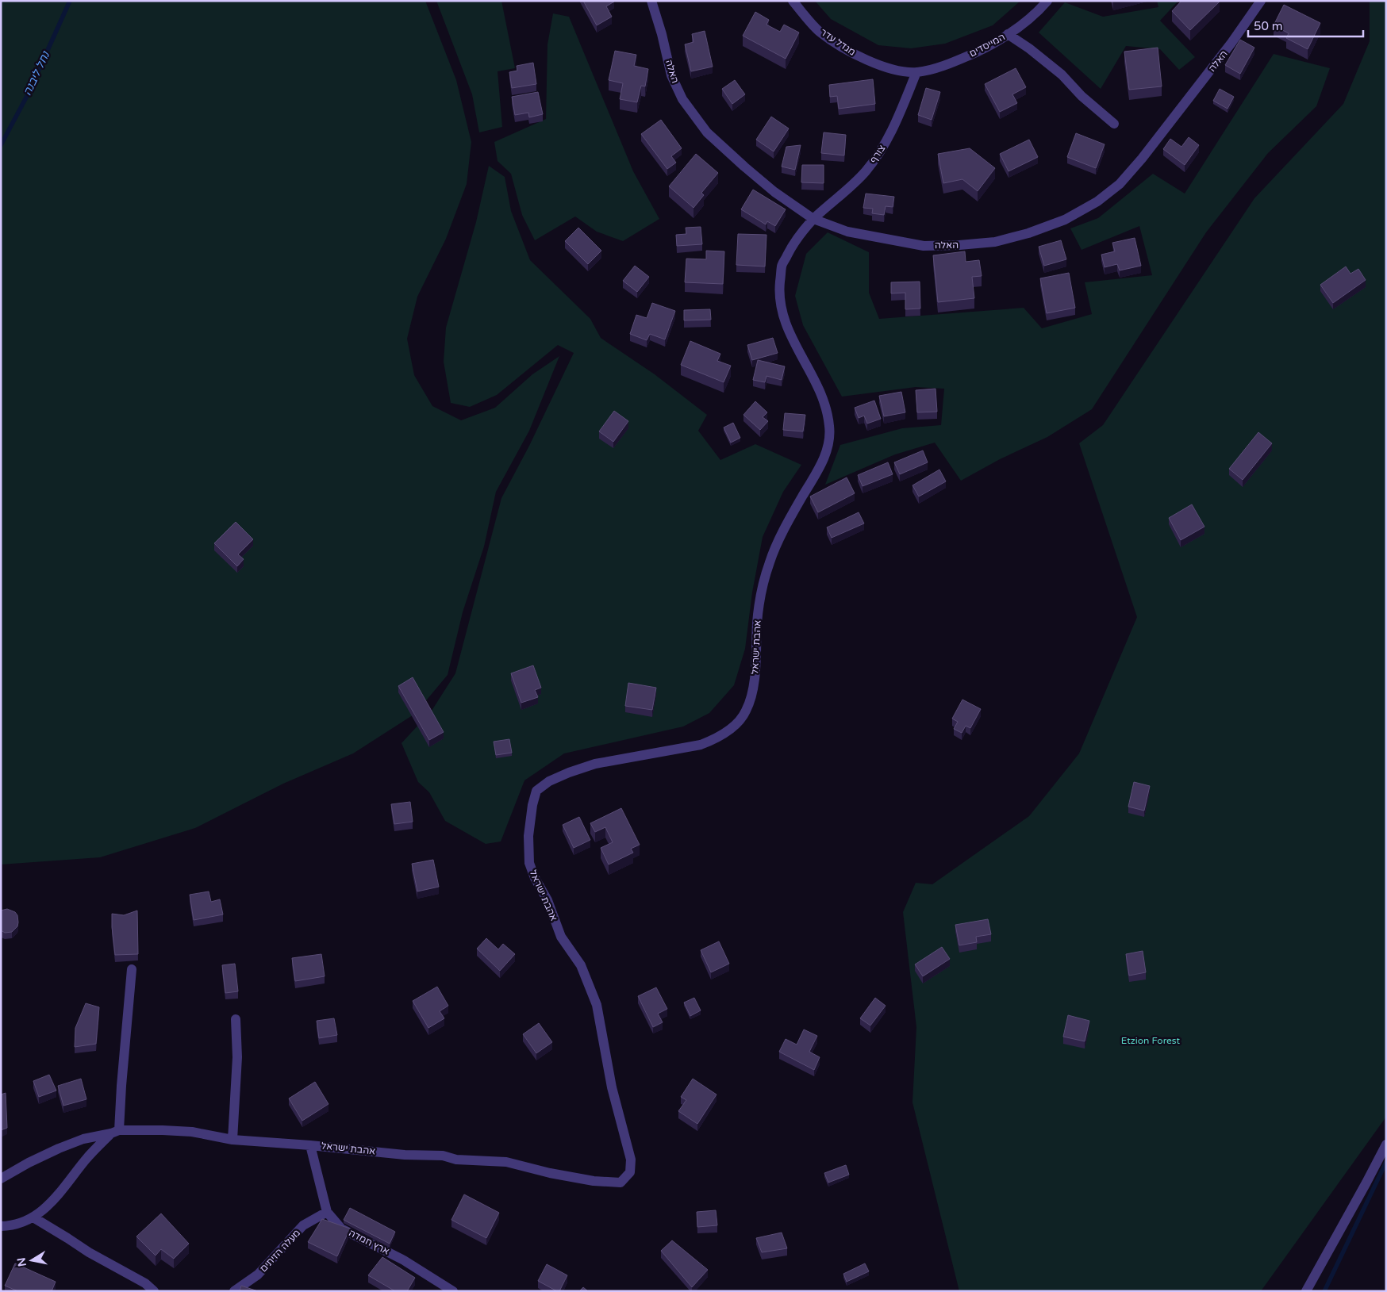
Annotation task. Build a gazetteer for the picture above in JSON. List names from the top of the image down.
{
  "streets": {
    "street": [
      "מגדל עדר",
      "המייסדים",
      "האלה",
      "צורף",
      "אהבת ישראל",
      "ארץ חמדה",
      "מעלה הזיתים"
    ]
  },
  "crossings": [
    ["מגדל עדר", "המייסדים"],
    ["מגדל עדר", "צורף"],
    ["המייסדים", "צורף"],
    ["האלה", "צורף"],
    ["האלה", "אהבת ישראל"],
    ["צורף", "אהבת ישראל"],
    ["אהבת ישראל", "ארץ חמדה"],
    ["ארץ חמדה", "מעלה הזיתים"]
  ],
  "water": ["נחל ליבנה"],
  "parks": ["Etzion Forest"],
  "scale_bar": "50 m",
  "north": "left"
}
